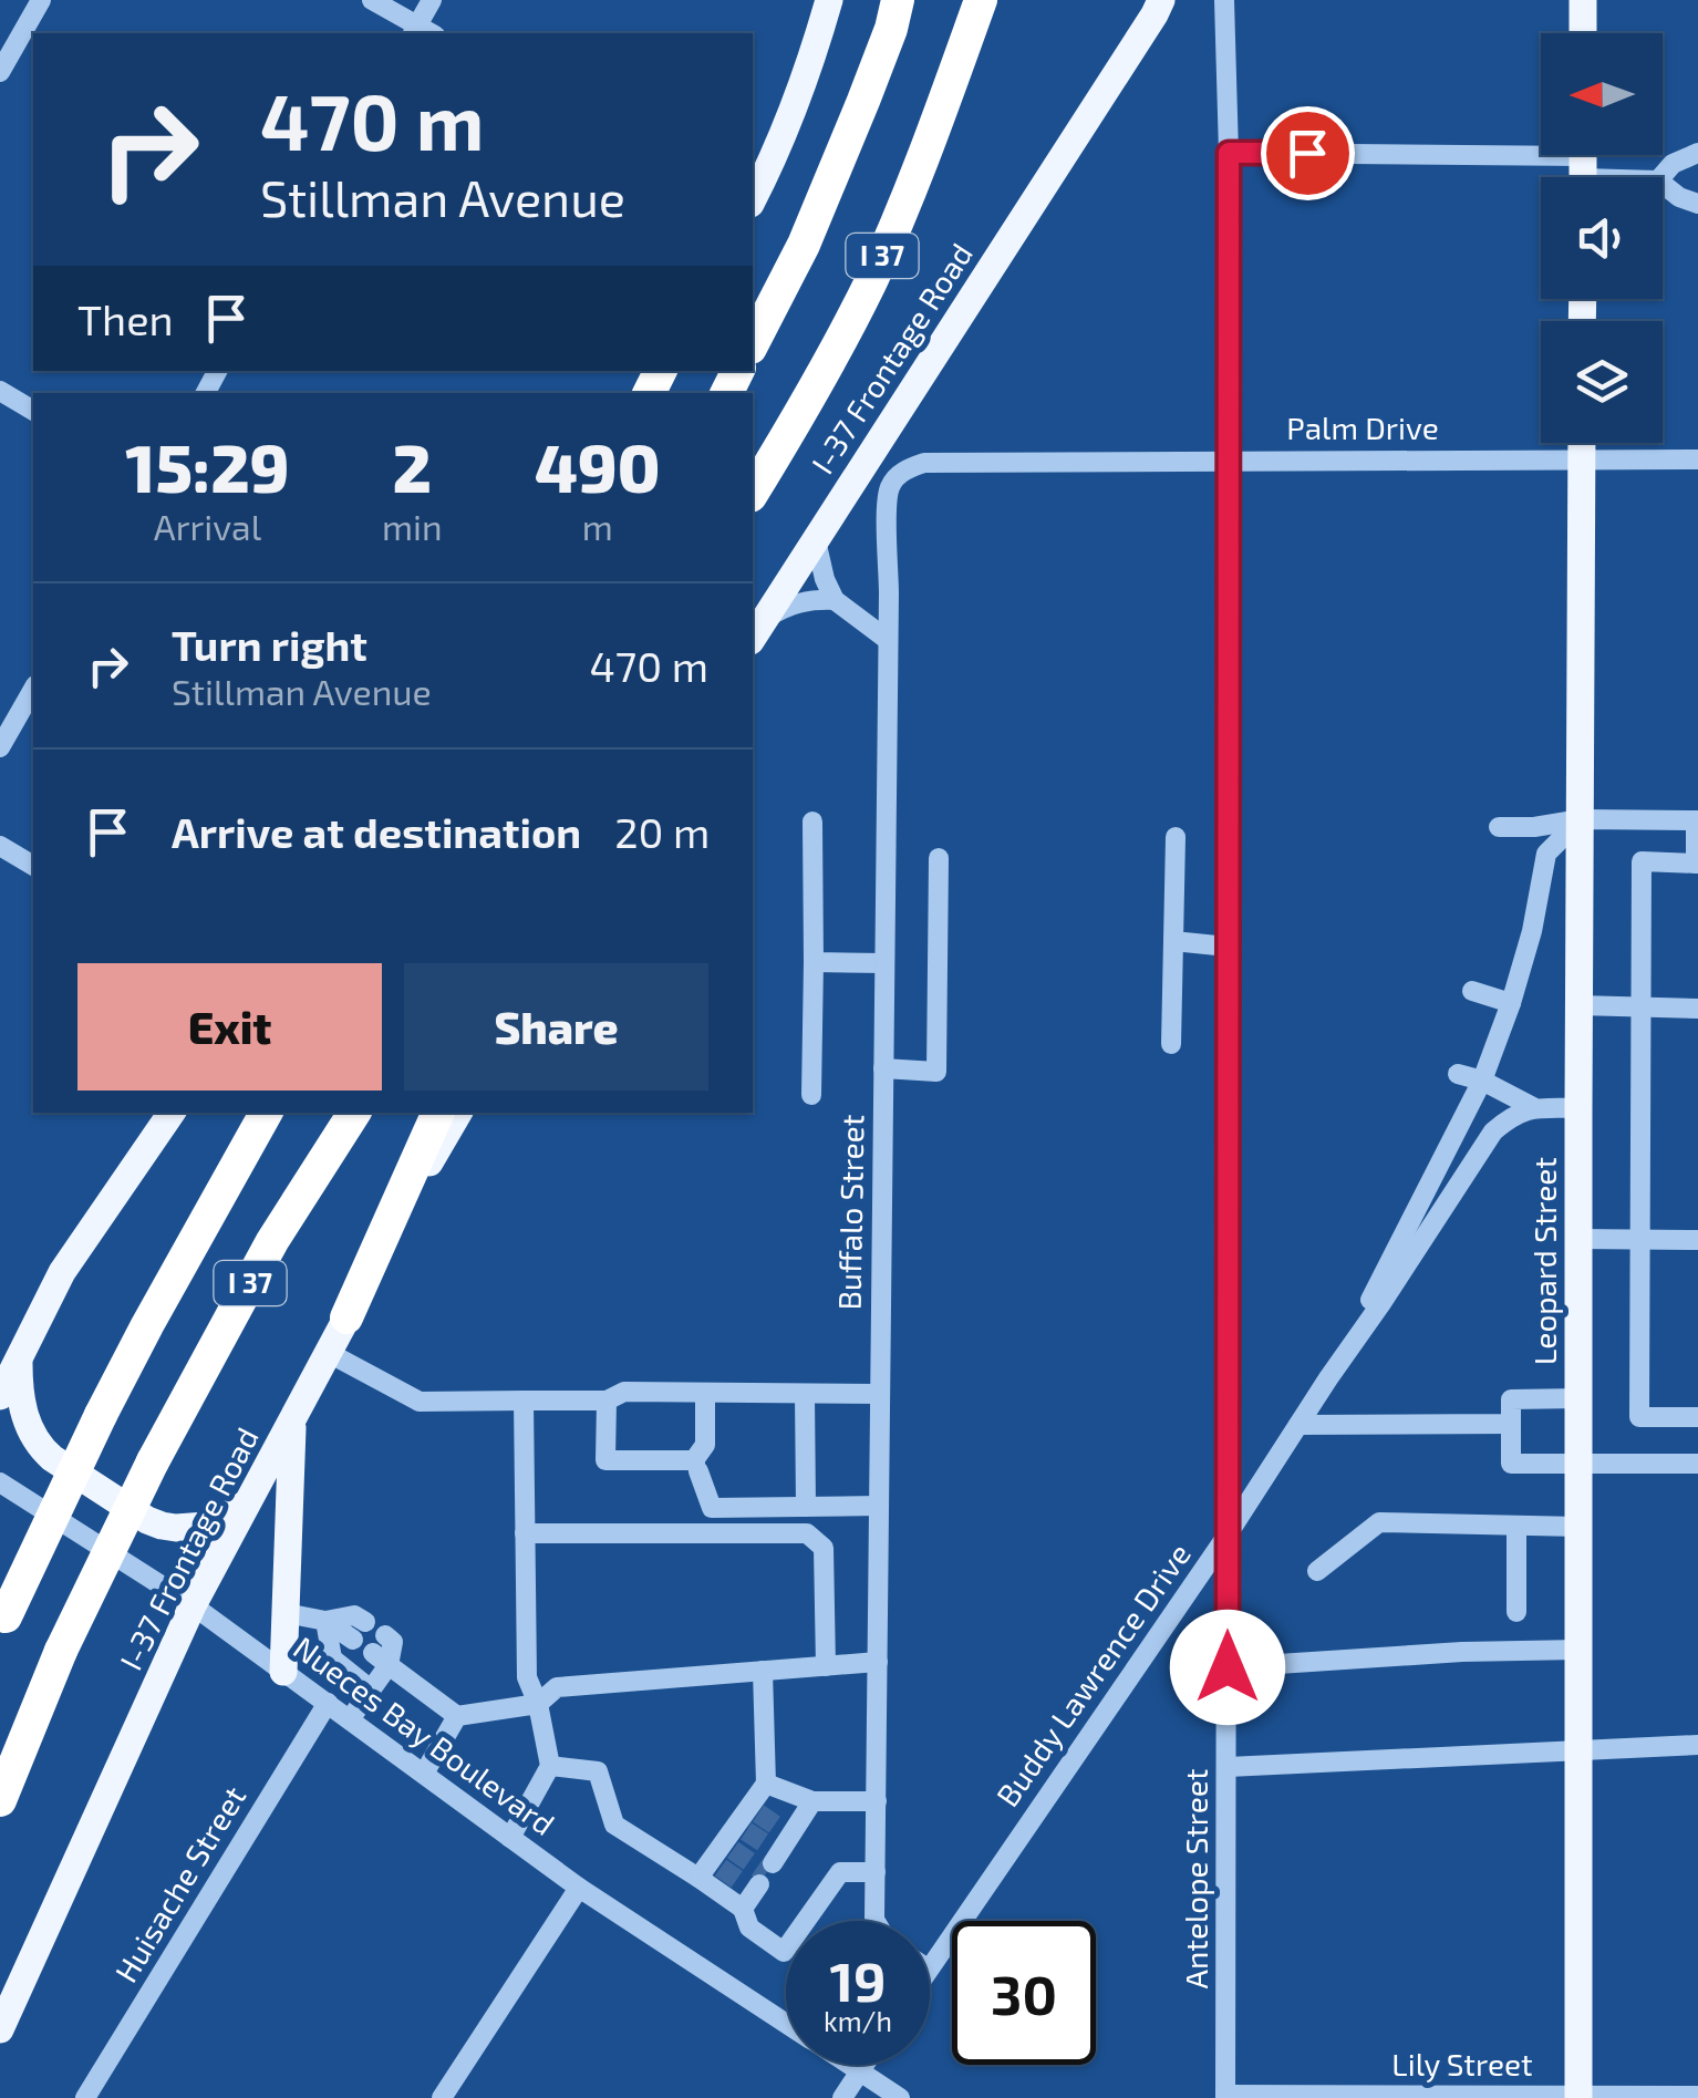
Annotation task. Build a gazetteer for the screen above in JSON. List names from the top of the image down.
{
  "streets": {
    "highway": ["I 37"],
    "main road": ["I-37 Frontage Road", "Leopard Street"],
    "street": [
      "Palm Drive",
      "Buffalo Street",
      "Buddy Lawrence Drive",
      "Nueces Bay Boulevard",
      "Antelope Street",
      "Huisache Street",
      "Lily Street"
    ]
  },
  "crossings": [
    ["I-37 Frontage Road", "Nueces Bay Boulevard"],
    ["Palm Drive", "Buffalo Street"],
    ["Palm Drive", "Leopard Street"],
    ["Palm Drive", "Antelope Street"],
    ["Leopard Street", "Buddy Lawrence Drive"],
    ["Leopard Street", "Lily Street"],
    ["Buddy Lawrence Drive", "Antelope Street"],
    ["Nueces Bay Boulevard", "Huisache Street"],
    ["Antelope Street", "Lily Street"]
  ],
  "north": "left",
  "page": {
    "turn": ["470 m", "Stillman Avenue"],
    "then": "Then",
    "eta": [
      "15:29",
      "Arrival",
      "2",
      "min",
      "490",
      "m"
    ],
    "list": [
      {
        "name": "Turn right",
        "note": "Stillman Avenue",
        "value": "470 m"
      },
      {
        "name": "Arrive at destination",
        "value": "20 m"
      }
    ],
    "buttons": ["Exit", "Share"],
    "speed": "19 km/h",
    "limit": "30"
  }
}
